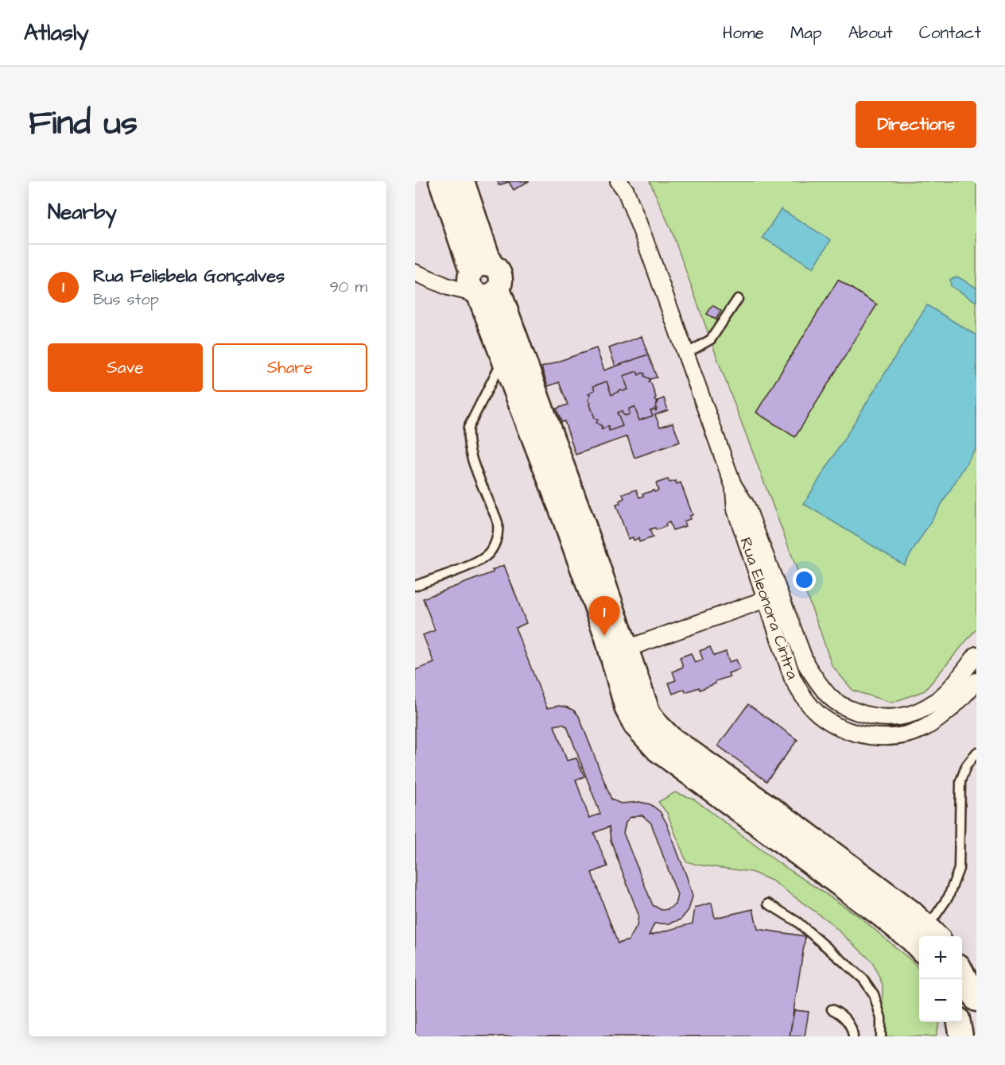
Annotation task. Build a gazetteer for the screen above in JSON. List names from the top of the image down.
{
  "streets": {
    "street": ["Rua Eleonora Cintra"]
  },
  "page": {
    "header": "Atlasly",
    "nav": [
      "Home",
      "Map",
      "About",
      "Contact"
    ],
    "title": "Find us",
    "buttons": [
      "Directions",
      ["Save", "Share"]
    ],
    "heading": "Nearby",
    "list": [
      {
        "mark": "1",
        "name": "Rua Felisbela Gonçalves",
        "note": "Bus stop",
        "value": "90 m"
      }
    ],
    "pins": "1",
    "map_buttons": ["+", "−"]
  }
}
